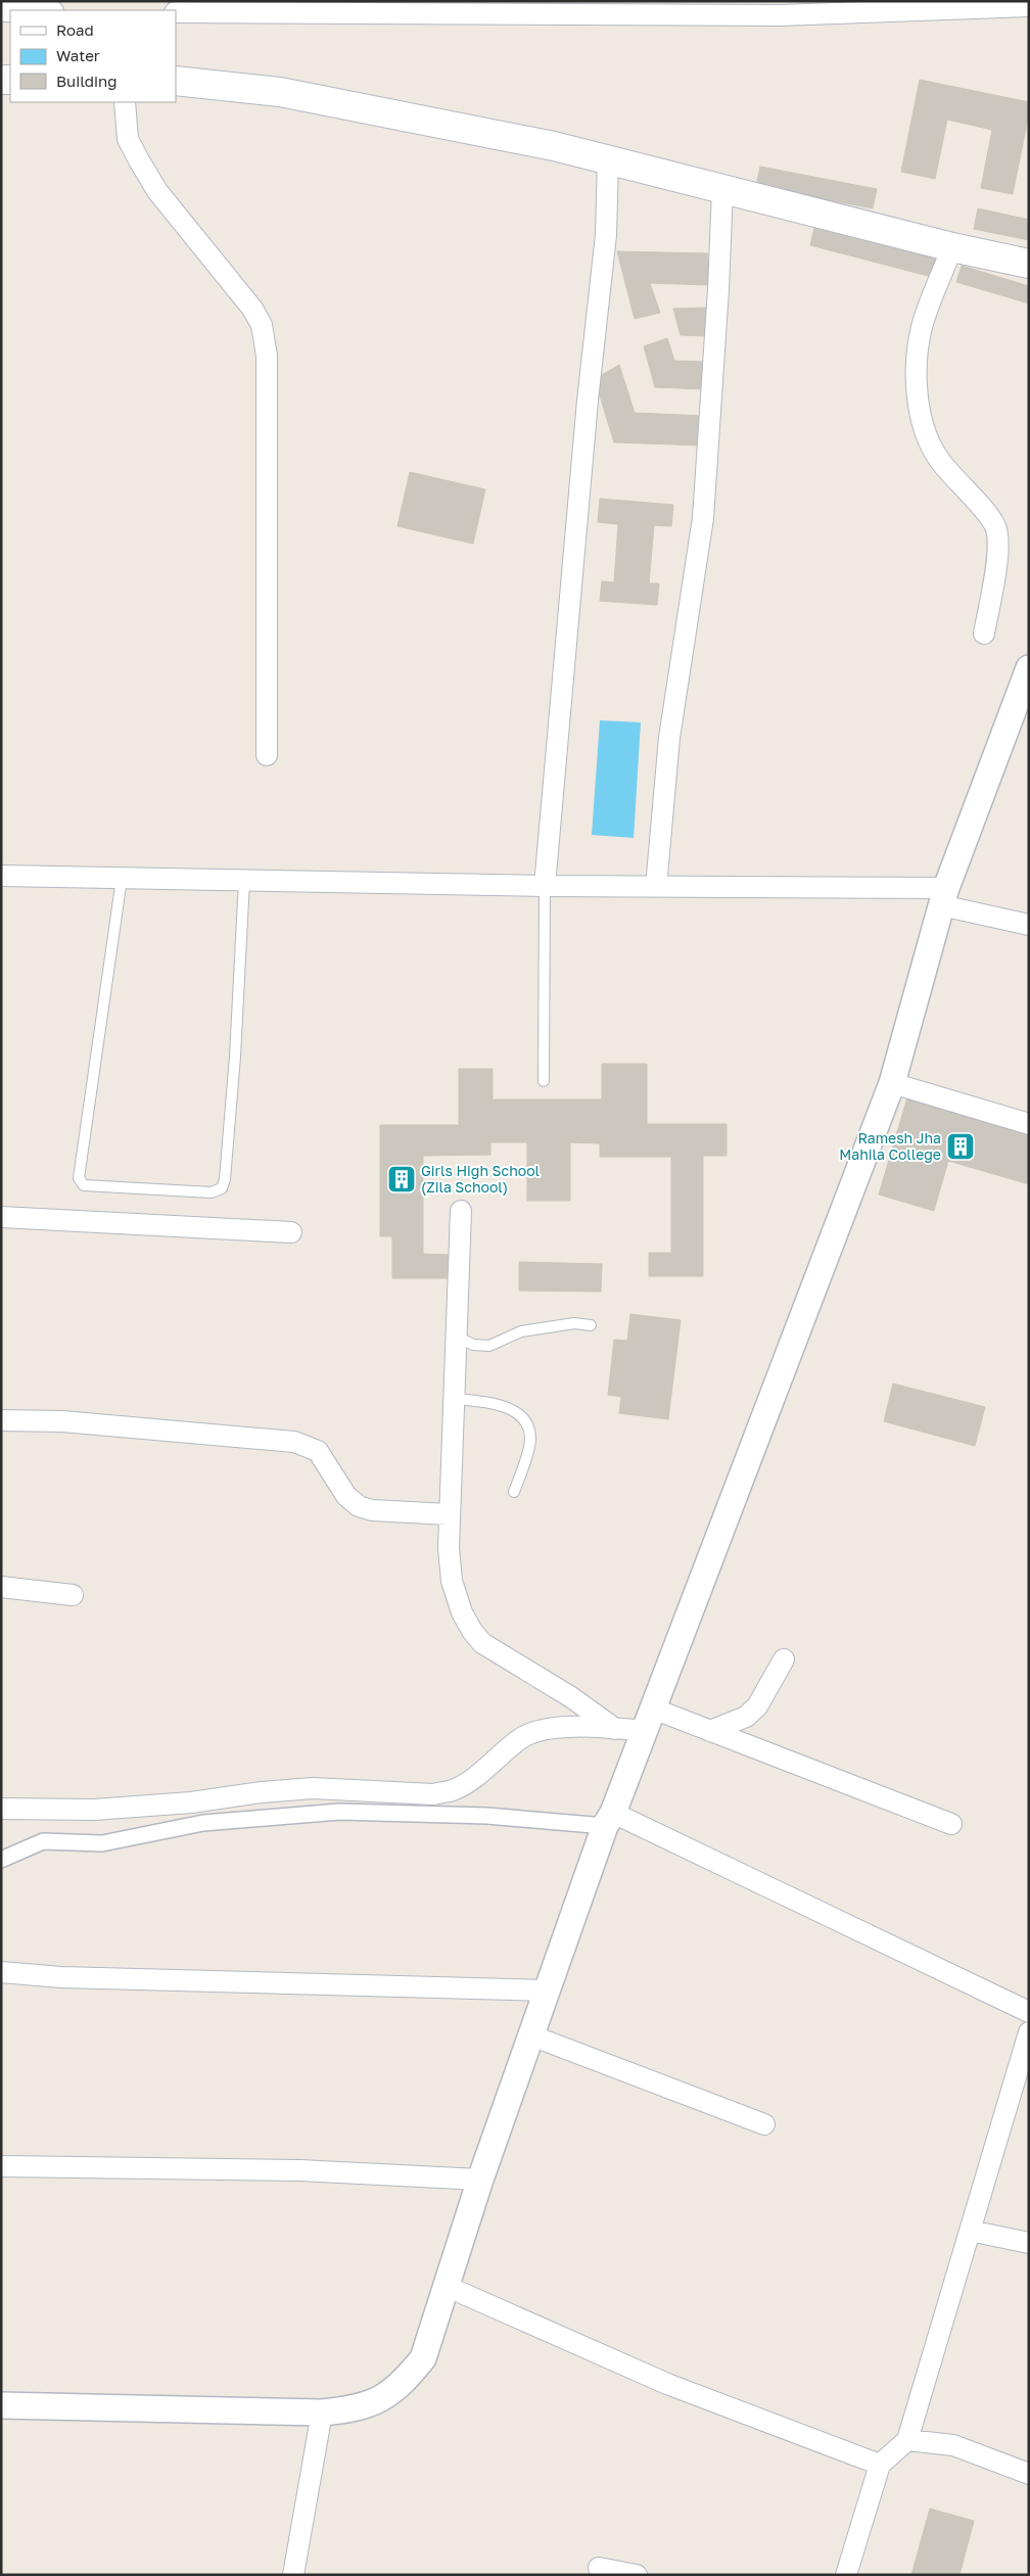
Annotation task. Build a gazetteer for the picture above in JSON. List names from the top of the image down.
{
  "places": {
    "building": ["Ramesh Jha Mahila College", "Girls High School (Zila School)"]
  },
  "legend": ["Road", "Water", "Building"]
}
